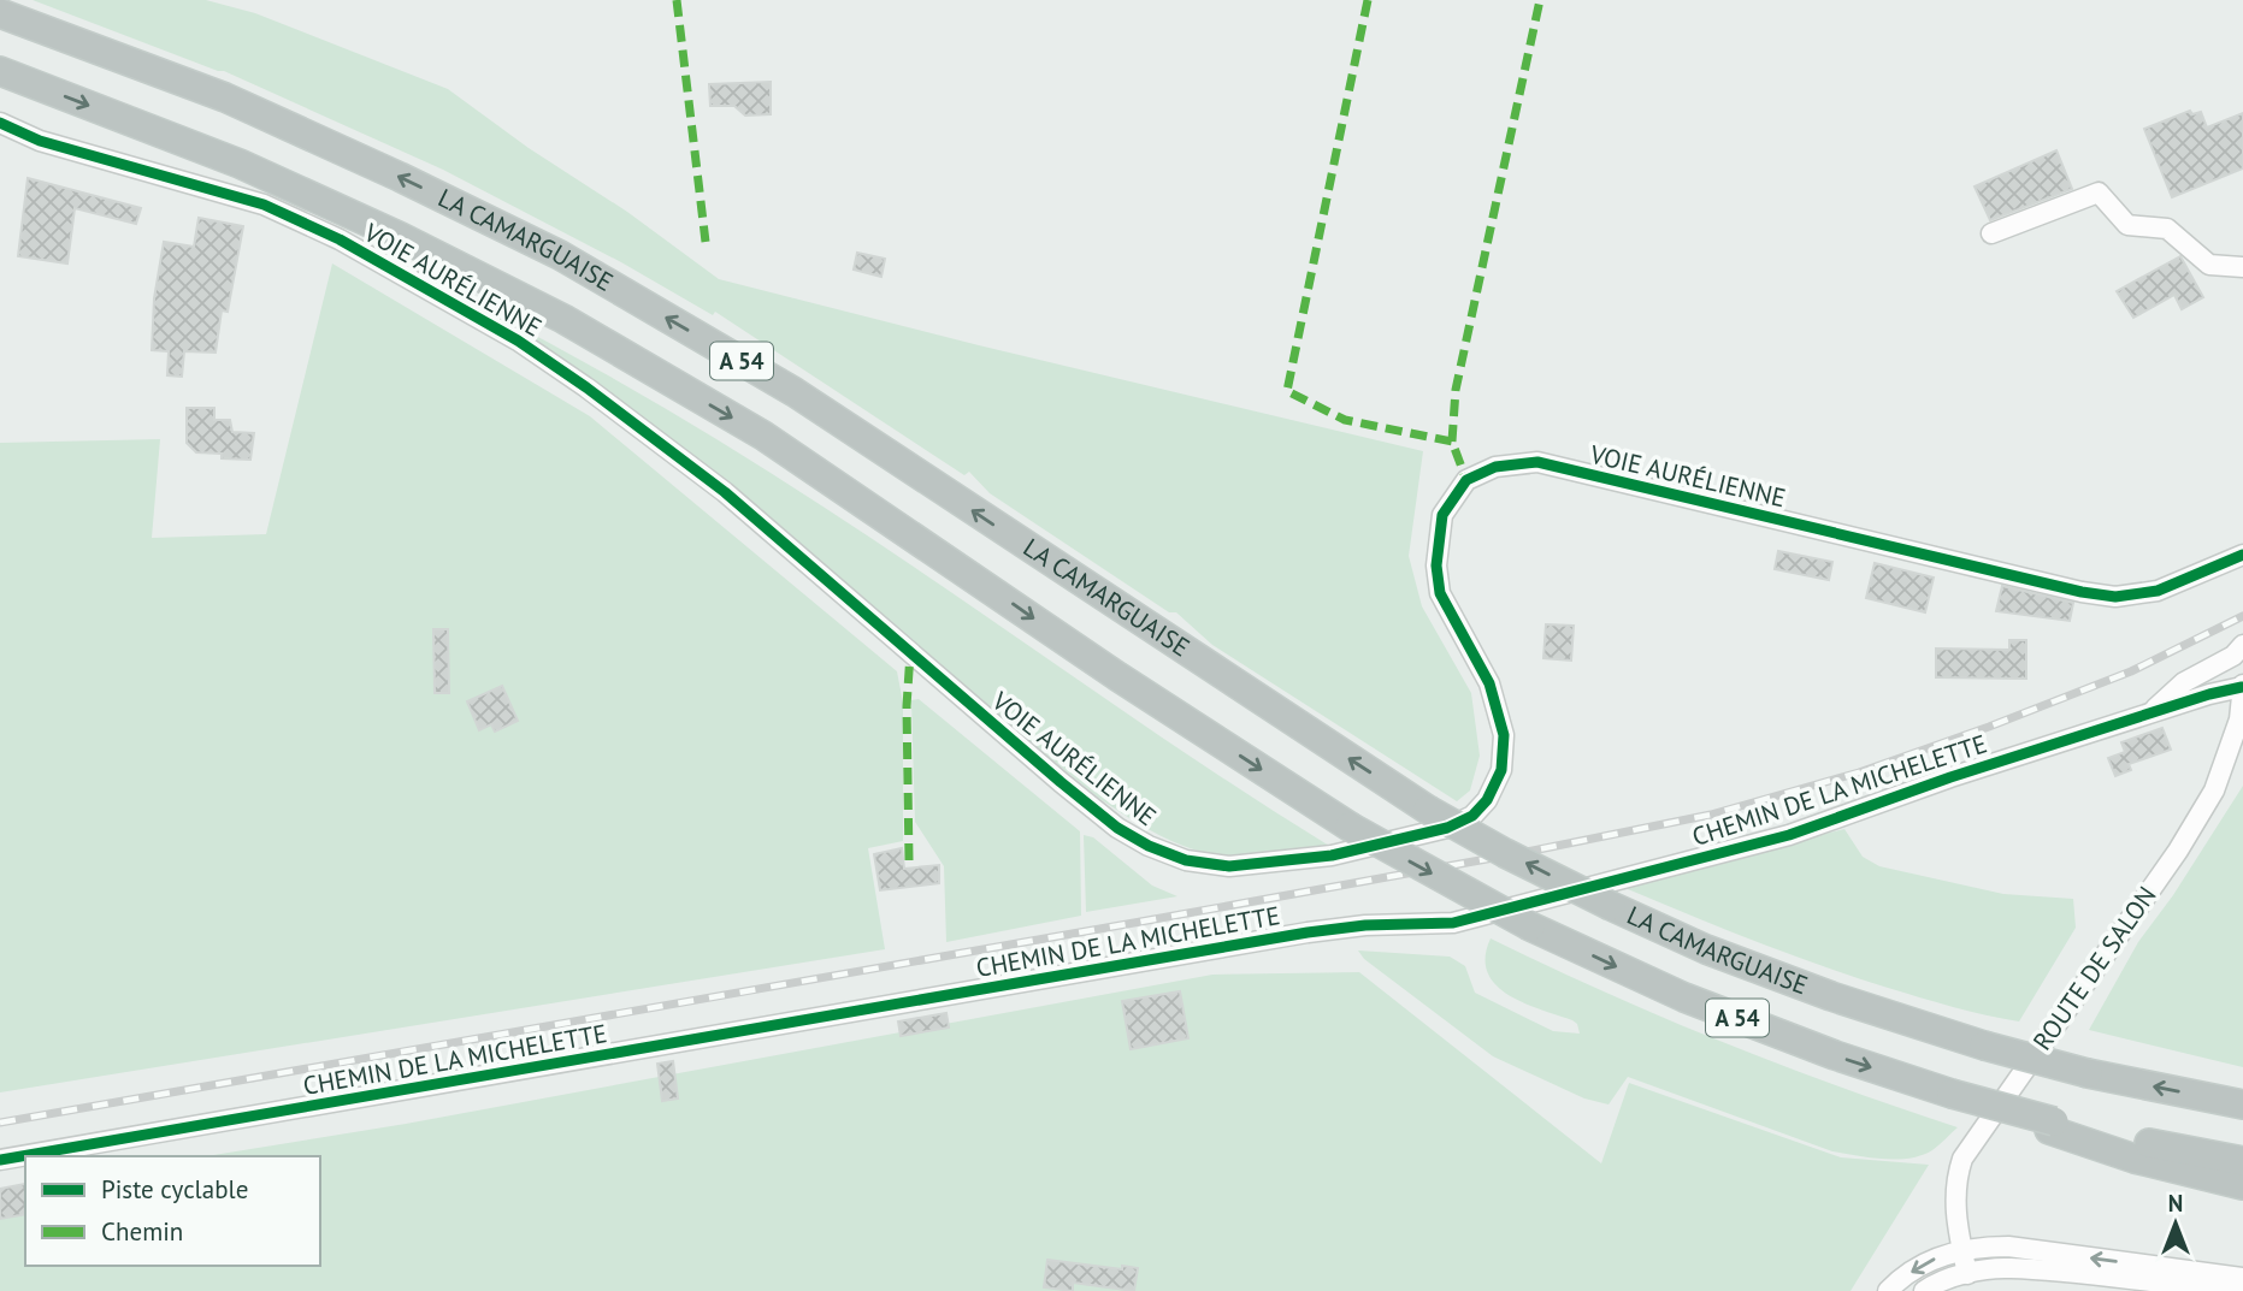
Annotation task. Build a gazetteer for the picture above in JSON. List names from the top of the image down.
{
  "streets": {
    "highway": ["LA CAMARGUAISE", "A 54"],
    "street": ["VOIE AURÉLIENNE", "CHEMIN DE LA MICHELETTE", "ROUTE DE SALON"]
  },
  "crossings": [
    ["CHEMIN DE LA MICHELETTE", "ROUTE DE SALON"]
  ],
  "legend": ["Piste cyclable", "Chemin"],
  "north": "top"
}
